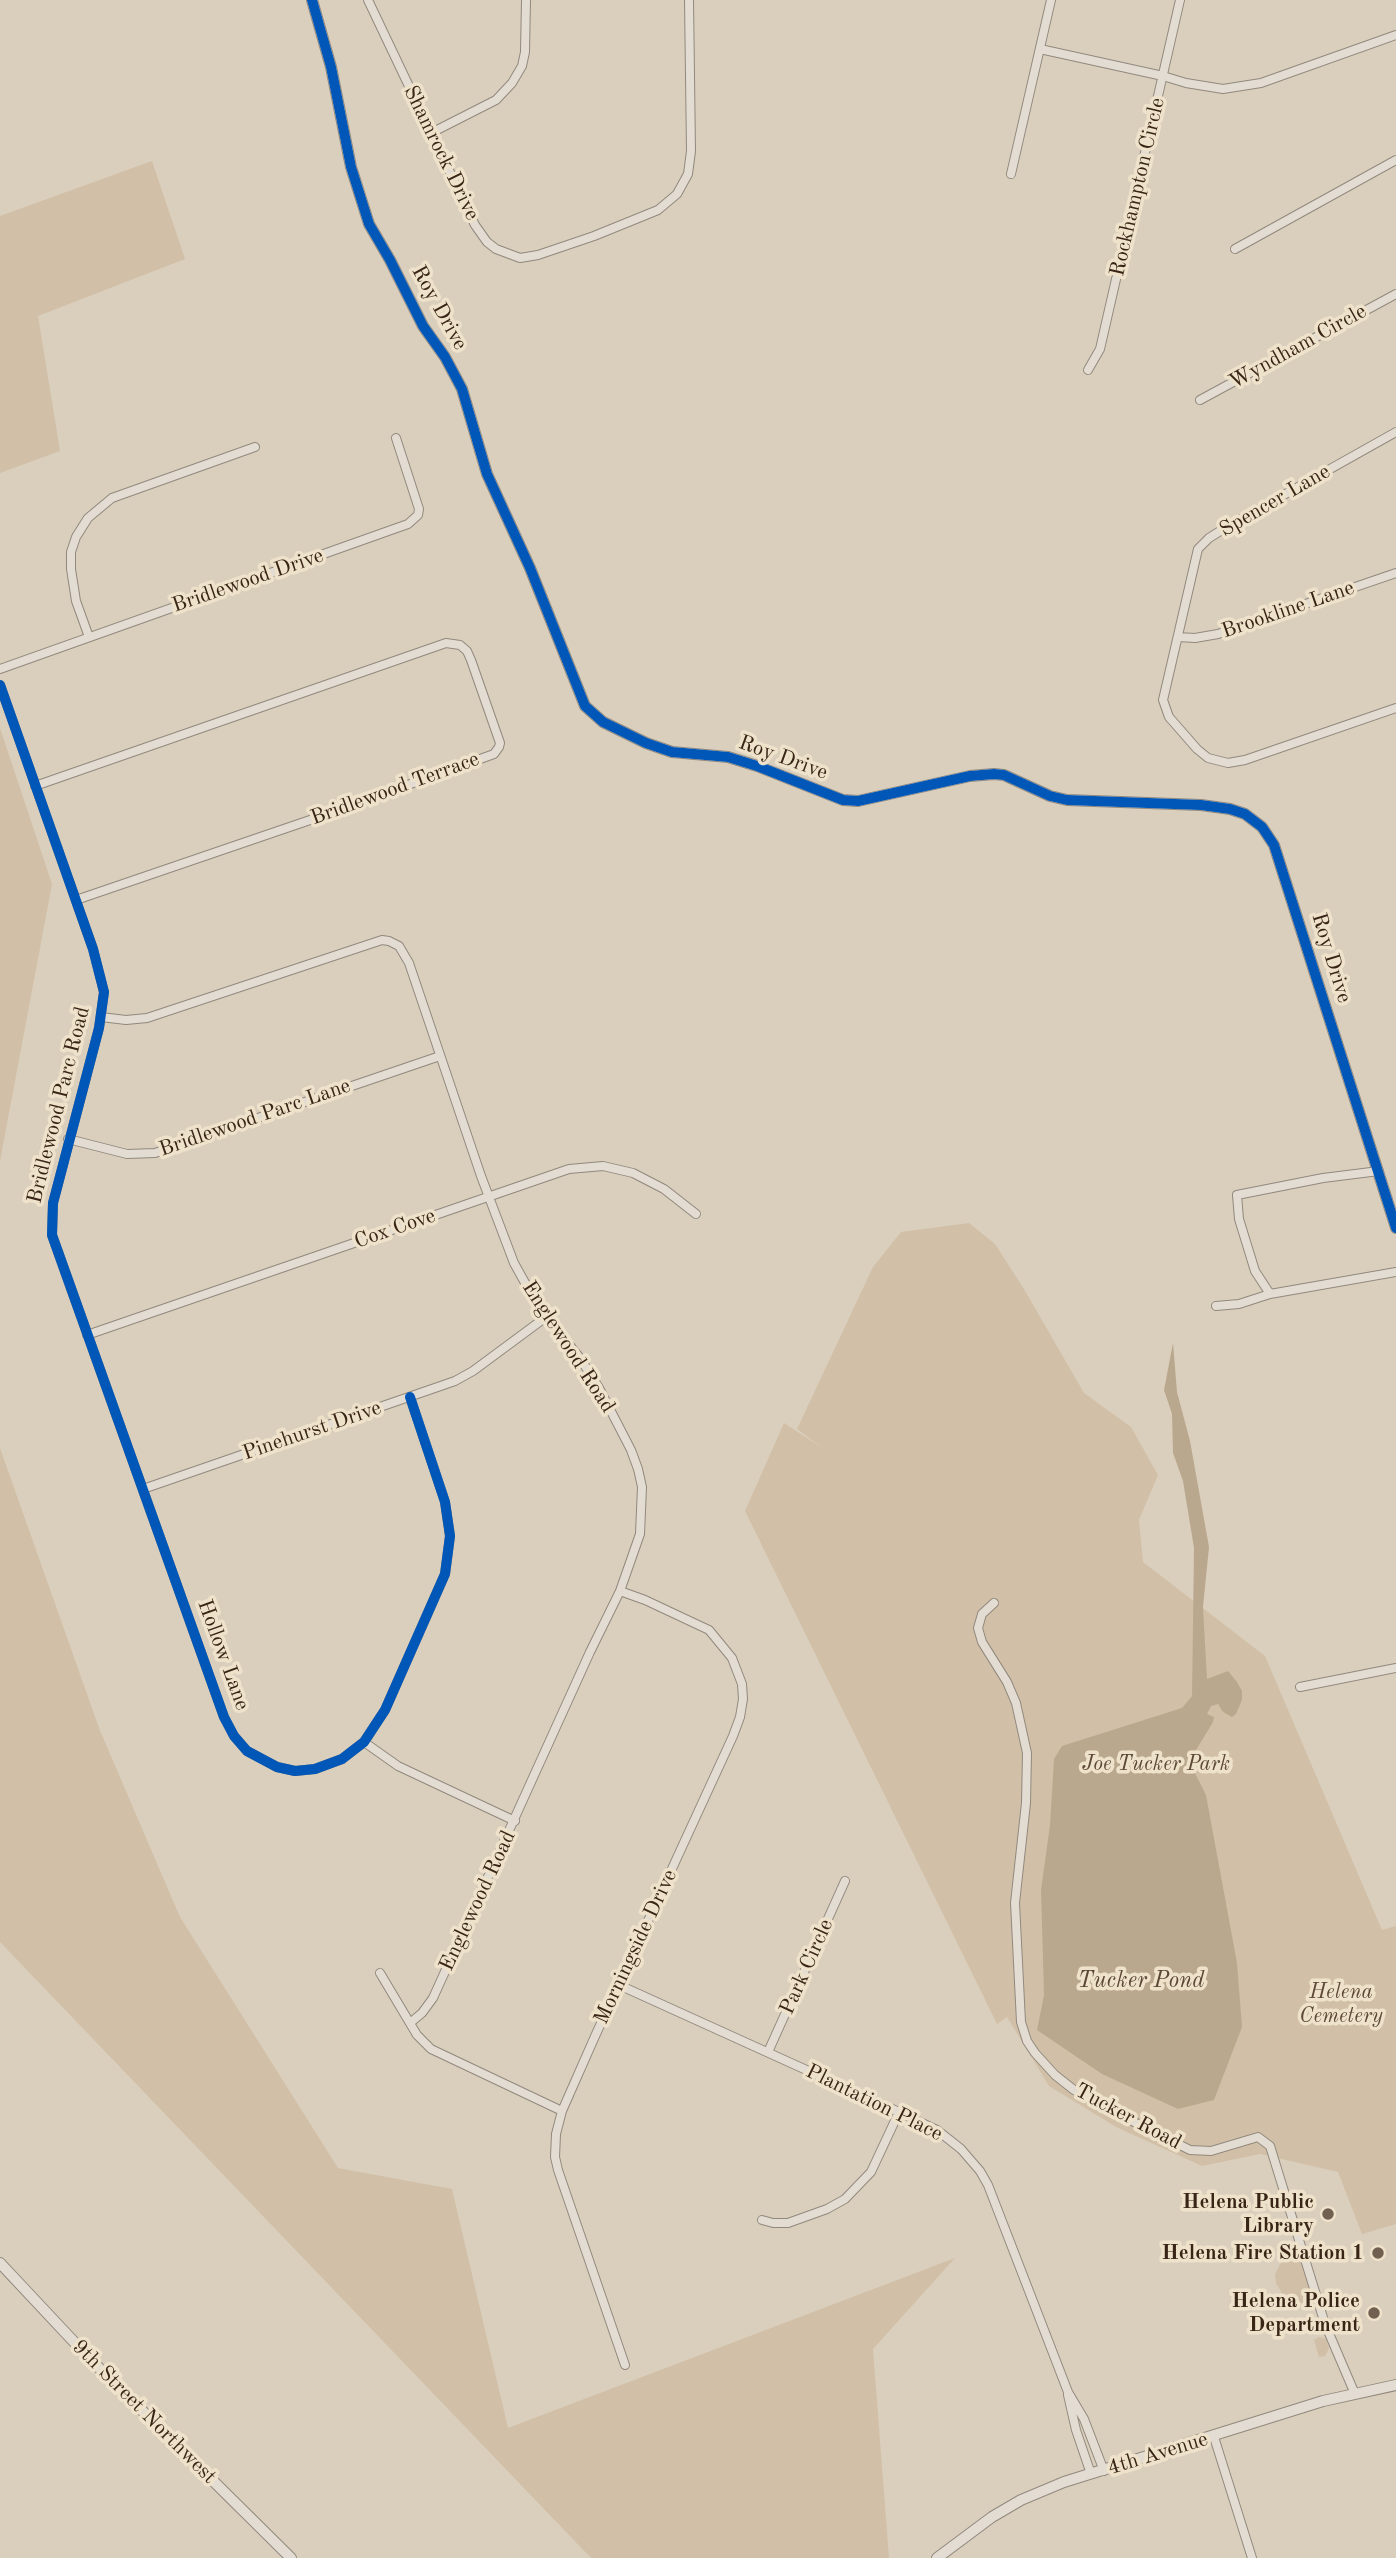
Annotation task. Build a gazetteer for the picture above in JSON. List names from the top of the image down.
{
  "streets": {
    "street": [
      "Shamrock Drive",
      "Rockhampton Circle",
      "Roy Drive",
      "Wyndham Circle",
      "Spencer Lane",
      "Bridlewood Drive",
      "Brookline Lane",
      "Bridlewood Terrace",
      "Bridlewood Parc Road",
      "Bridlewood Parc Lane",
      "Cox Cove",
      "Englewood Road",
      "Pinehurst Drive",
      "Hollow Lane",
      "Morningside Drive",
      "Park Circle",
      "Plantation Place",
      "Tucker Road",
      "9th Street Northwest",
      "4th Avenue"
    ]
  },
  "crossings": [
    ["Spencer Lane", "Brookline Lane"],
    ["Bridlewood Terrace", "Bridlewood Parc Road"],
    ["Bridlewood Parc Road", "Bridlewood Parc Lane"],
    ["Bridlewood Parc Road", "Cox Cove"],
    ["Bridlewood Parc Road", "Englewood Road"],
    ["Bridlewood Parc Road", "Hollow Lane"],
    ["Bridlewood Parc Lane", "Englewood Road"],
    ["Cox Cove", "Englewood Road"],
    ["Cox Cove", "Hollow Lane"],
    ["Englewood Road", "Pinehurst Drive"],
    ["Englewood Road", "Morningside Drive"],
    ["Pinehurst Drive", "Hollow Lane"],
    ["Morningside Drive", "Plantation Place"],
    ["Park Circle", "Plantation Place"],
    ["Plantation Place", "4th Avenue"],
    ["Tucker Road", "4th Avenue"]
  ],
  "water": ["Tucker Pond"],
  "parks": ["Joe Tucker Park", "Helena Cemetery"],
  "places": ["Helena Public Library", "Helena Fire Station 1", "Helena Police Department"]
}
